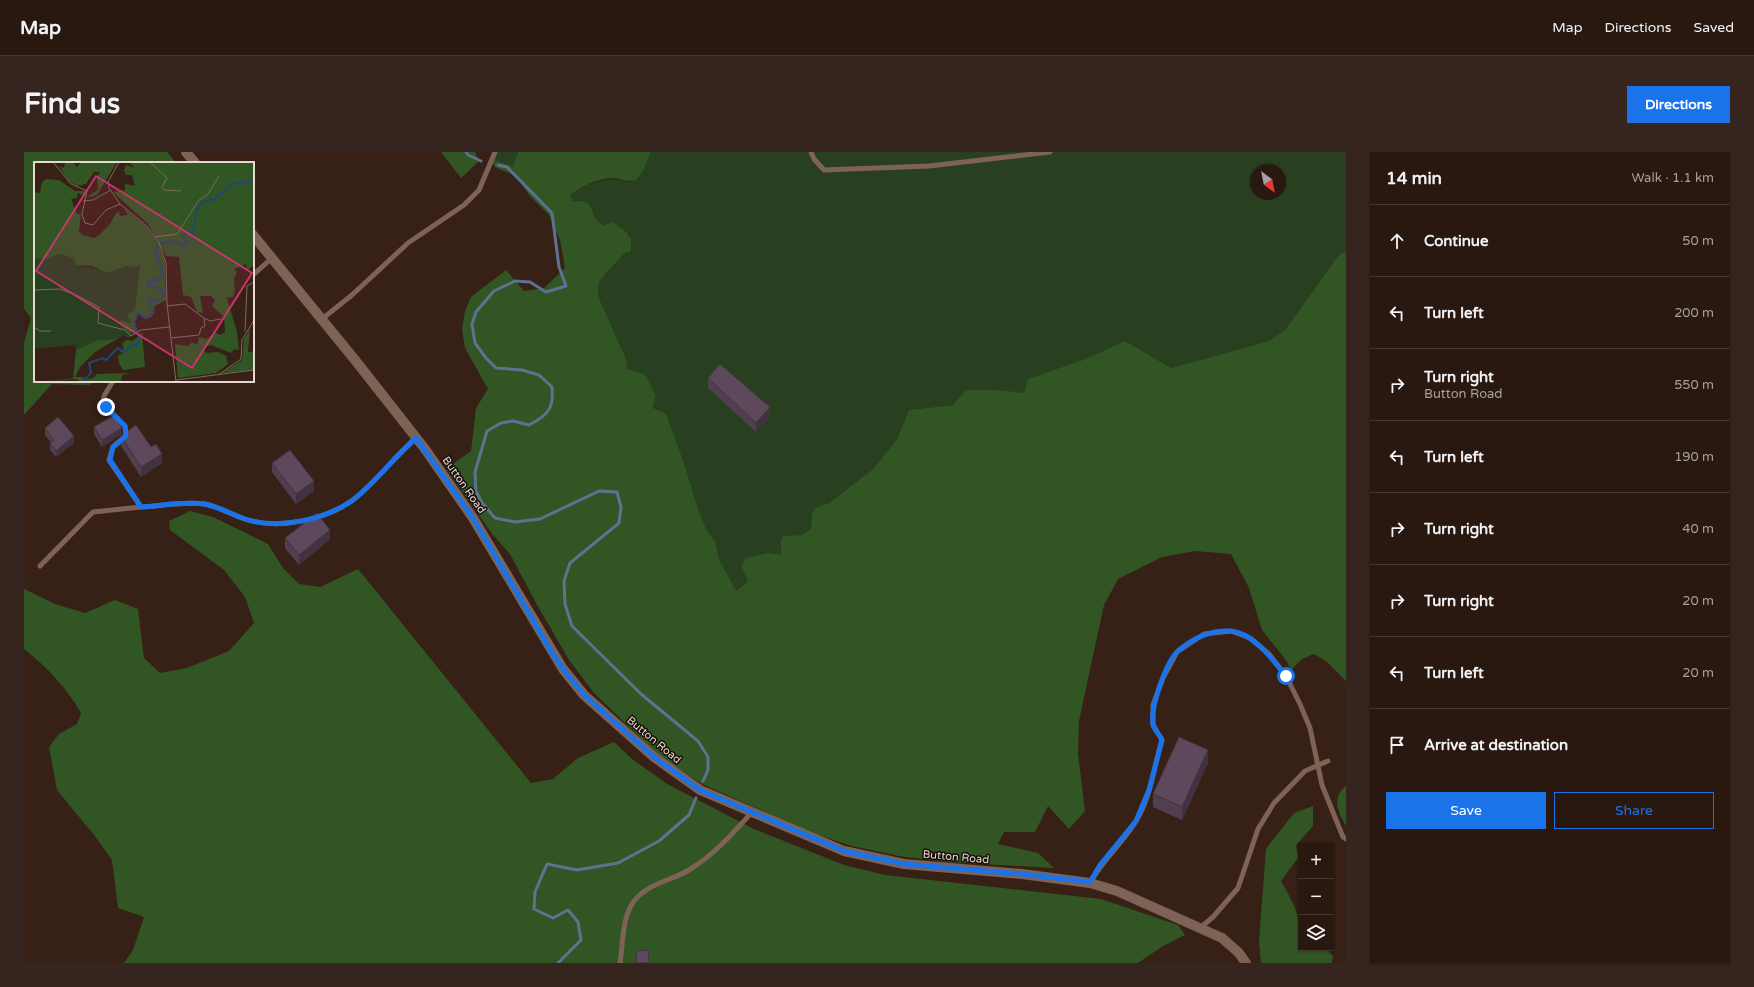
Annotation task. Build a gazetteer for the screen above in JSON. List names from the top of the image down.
{
  "streets": {
    "street": ["Button Road"]
  },
  "north": "bottom right",
  "page": {
    "header": "Map",
    "nav": ["Map", "Directions", "Saved"],
    "buttons": [
      "Directions",
      ["Save", "Share"]
    ],
    "title": "Find us",
    "heading": ["14 min", "Walk · 1.1 km"],
    "list": [
      ["Continue", "50 m"],
      ["Turn left", "200 m"],
      ["Turn right", "Button Road", "550 m"],
      ["Turn left", "190 m"],
      ["Turn right", "40 m"],
      ["Turn right", "20 m"],
      ["Turn left", "20 m"],
      "Arrive at destination"
    ],
    "map_buttons": ["+", "−"]
  }
}
